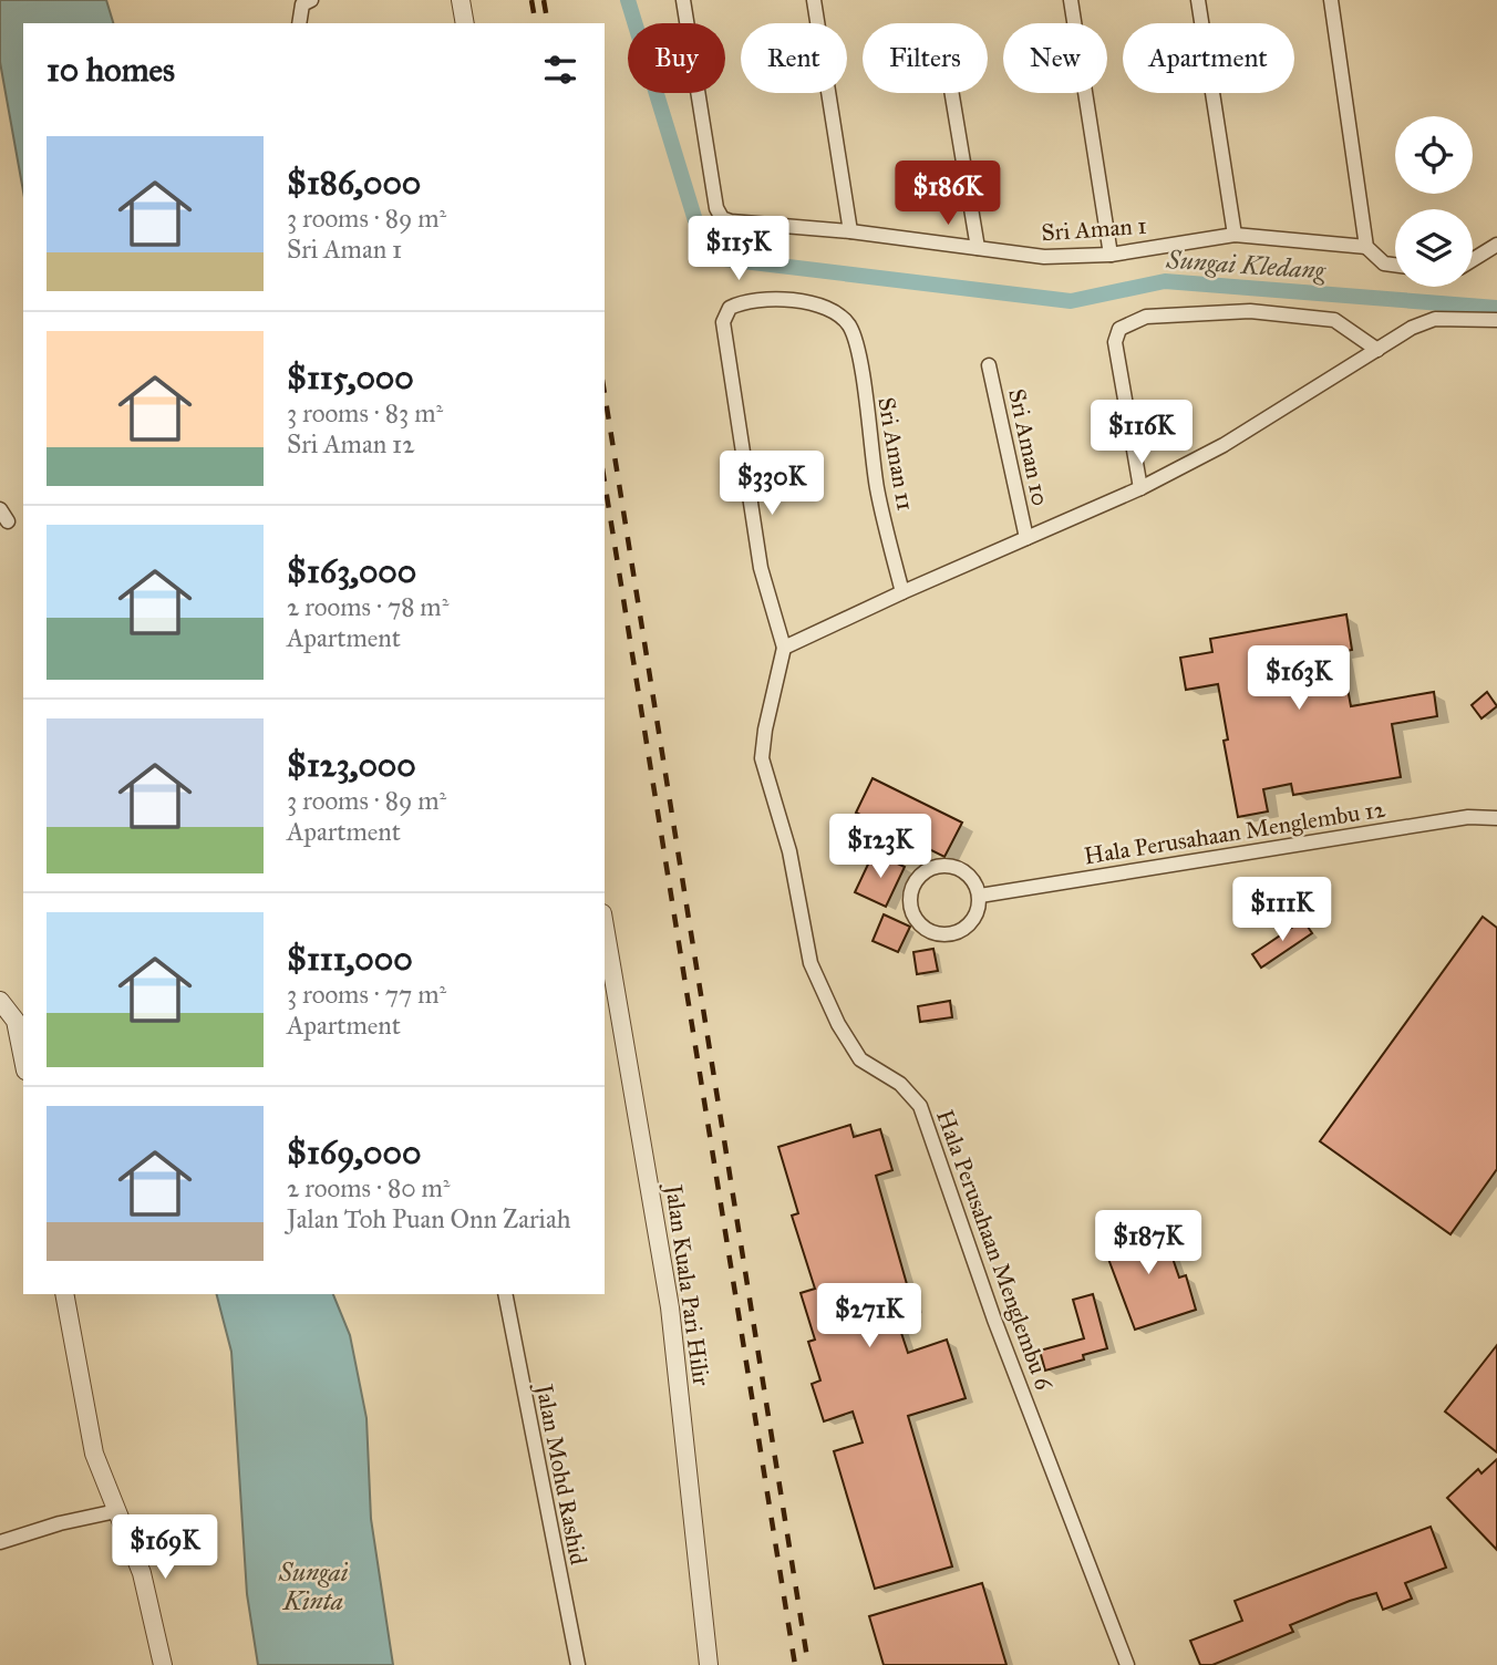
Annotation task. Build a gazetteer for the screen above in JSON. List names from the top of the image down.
{
  "streets": {
    "street": [
      "Sri Aman 1",
      "Sri Aman 10",
      "Sri Aman 11",
      "Hala Perusahaan Menglembu 12",
      "Hala Perusahaan Menglembu 6",
      "Jalan Kuala Pari Hilir",
      "Jalan Mohd Rashid"
    ]
  },
  "crossings": [
    ["Sri Aman 11", "Hala Perusahaan Menglembu 6"]
  ],
  "water": ["Sungai Kledang", "Sungai Kinta"],
  "page": {
    "chip": [
      "Buy",
      "Rent",
      "Filters",
      "New",
      "Apartment"
    ],
    "heading": "10 homes",
    "list": [
      {
        "name": "$186,000",
        "note": "3 rooms · 89 m² · Sri Aman 1"
      },
      {
        "name": "$115,000",
        "note": "3 rooms · 83 m² · Sri Aman 12"
      },
      {
        "name": "$163,000",
        "note": "2 rooms · 78 m² · Apartment"
      },
      {
        "name": "$123,000",
        "note": "3 rooms · 89 m² · Apartment"
      },
      {
        "name": "$111,000",
        "note": "3 rooms · 77 m² · Apartment"
      },
      {
        "name": "$169,000",
        "note": "2 rooms · 80 m² · Jalan Toh Puan Onn Zariah"
      }
    ],
    "price": [
      "$186K",
      "$115K",
      "$116K",
      "$330K",
      "$163K",
      "$123K",
      "$111K",
      "$187K",
      "$271K",
      "$169K"
    ]
  }
}
